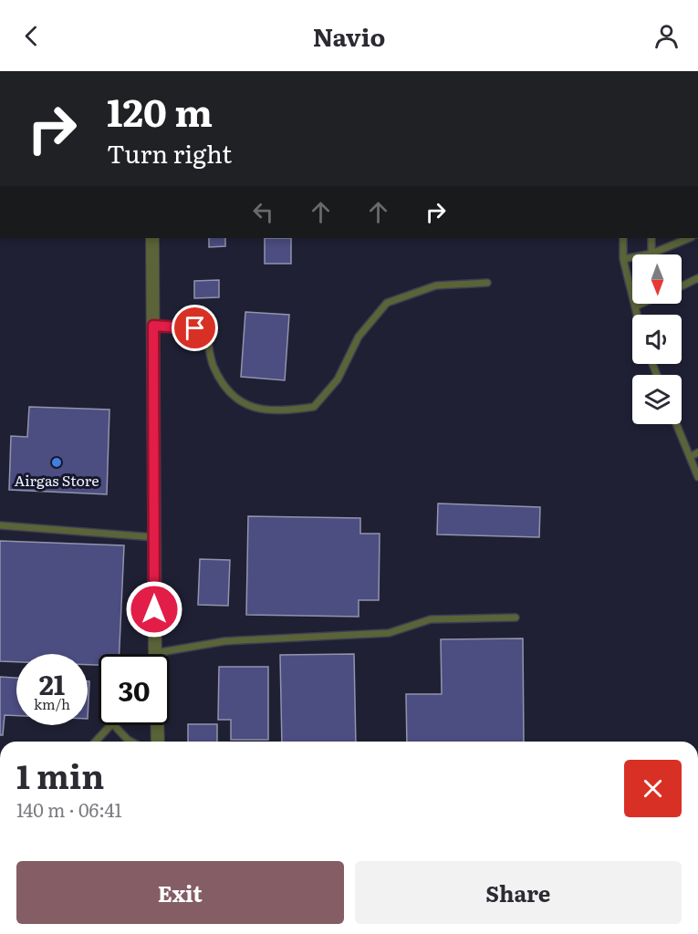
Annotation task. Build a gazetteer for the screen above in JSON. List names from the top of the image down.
{
  "places": ["Airgas Store"],
  "north": "bottom",
  "page": {
    "header": "Navio",
    "turn": ["120 m", "Turn right"],
    "speed": "21 km/h",
    "limit": "30",
    "heading": ["1 min", "140 m · 06:41"],
    "buttons": ["Exit", "Share"]
  }
}
